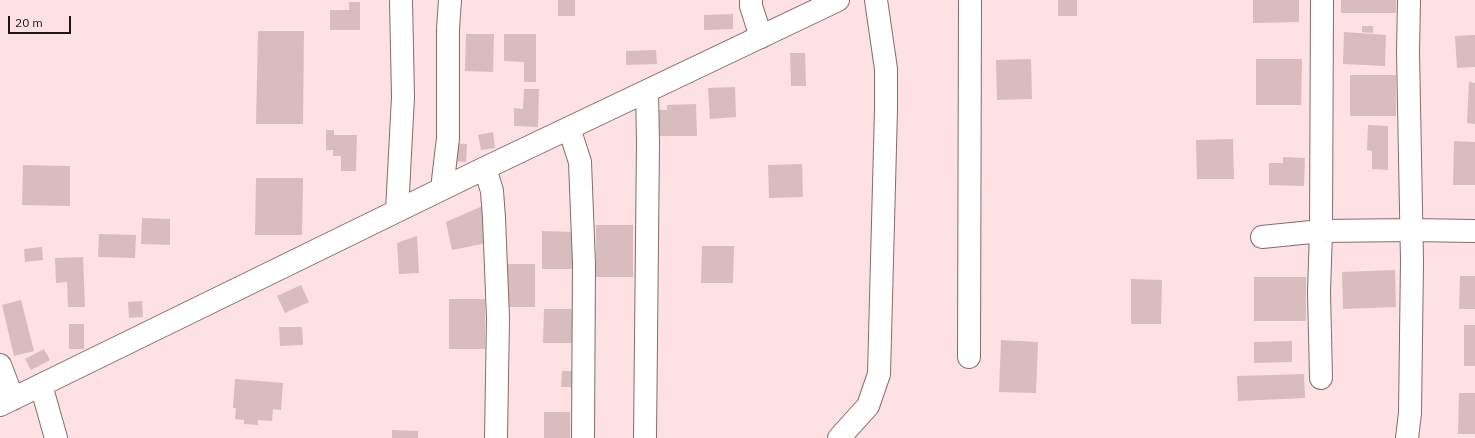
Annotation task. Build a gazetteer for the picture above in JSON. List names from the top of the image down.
{
  "scale_bar": "20 m"
}
